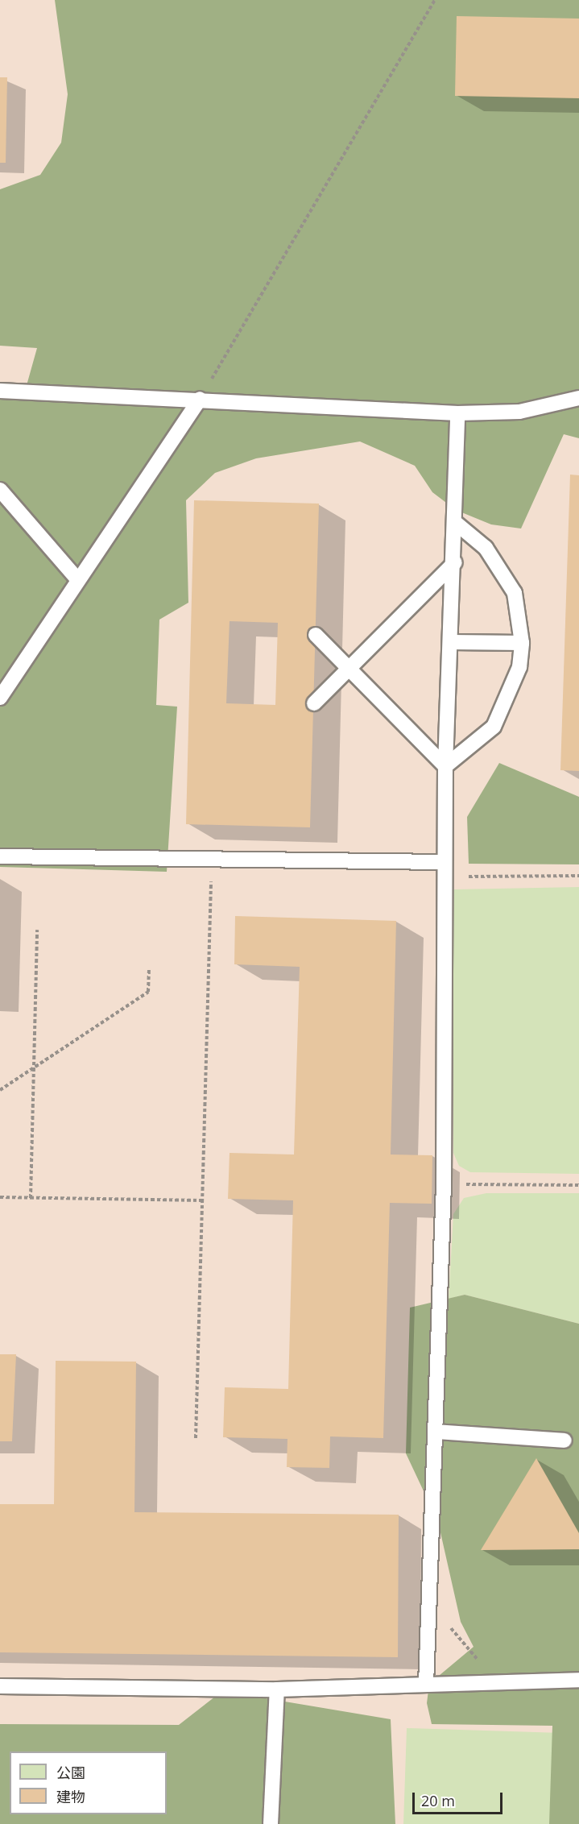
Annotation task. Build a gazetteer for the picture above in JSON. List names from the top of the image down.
{
  "legend": ["公園", "建物"],
  "scale_bar": "20 m"
}
